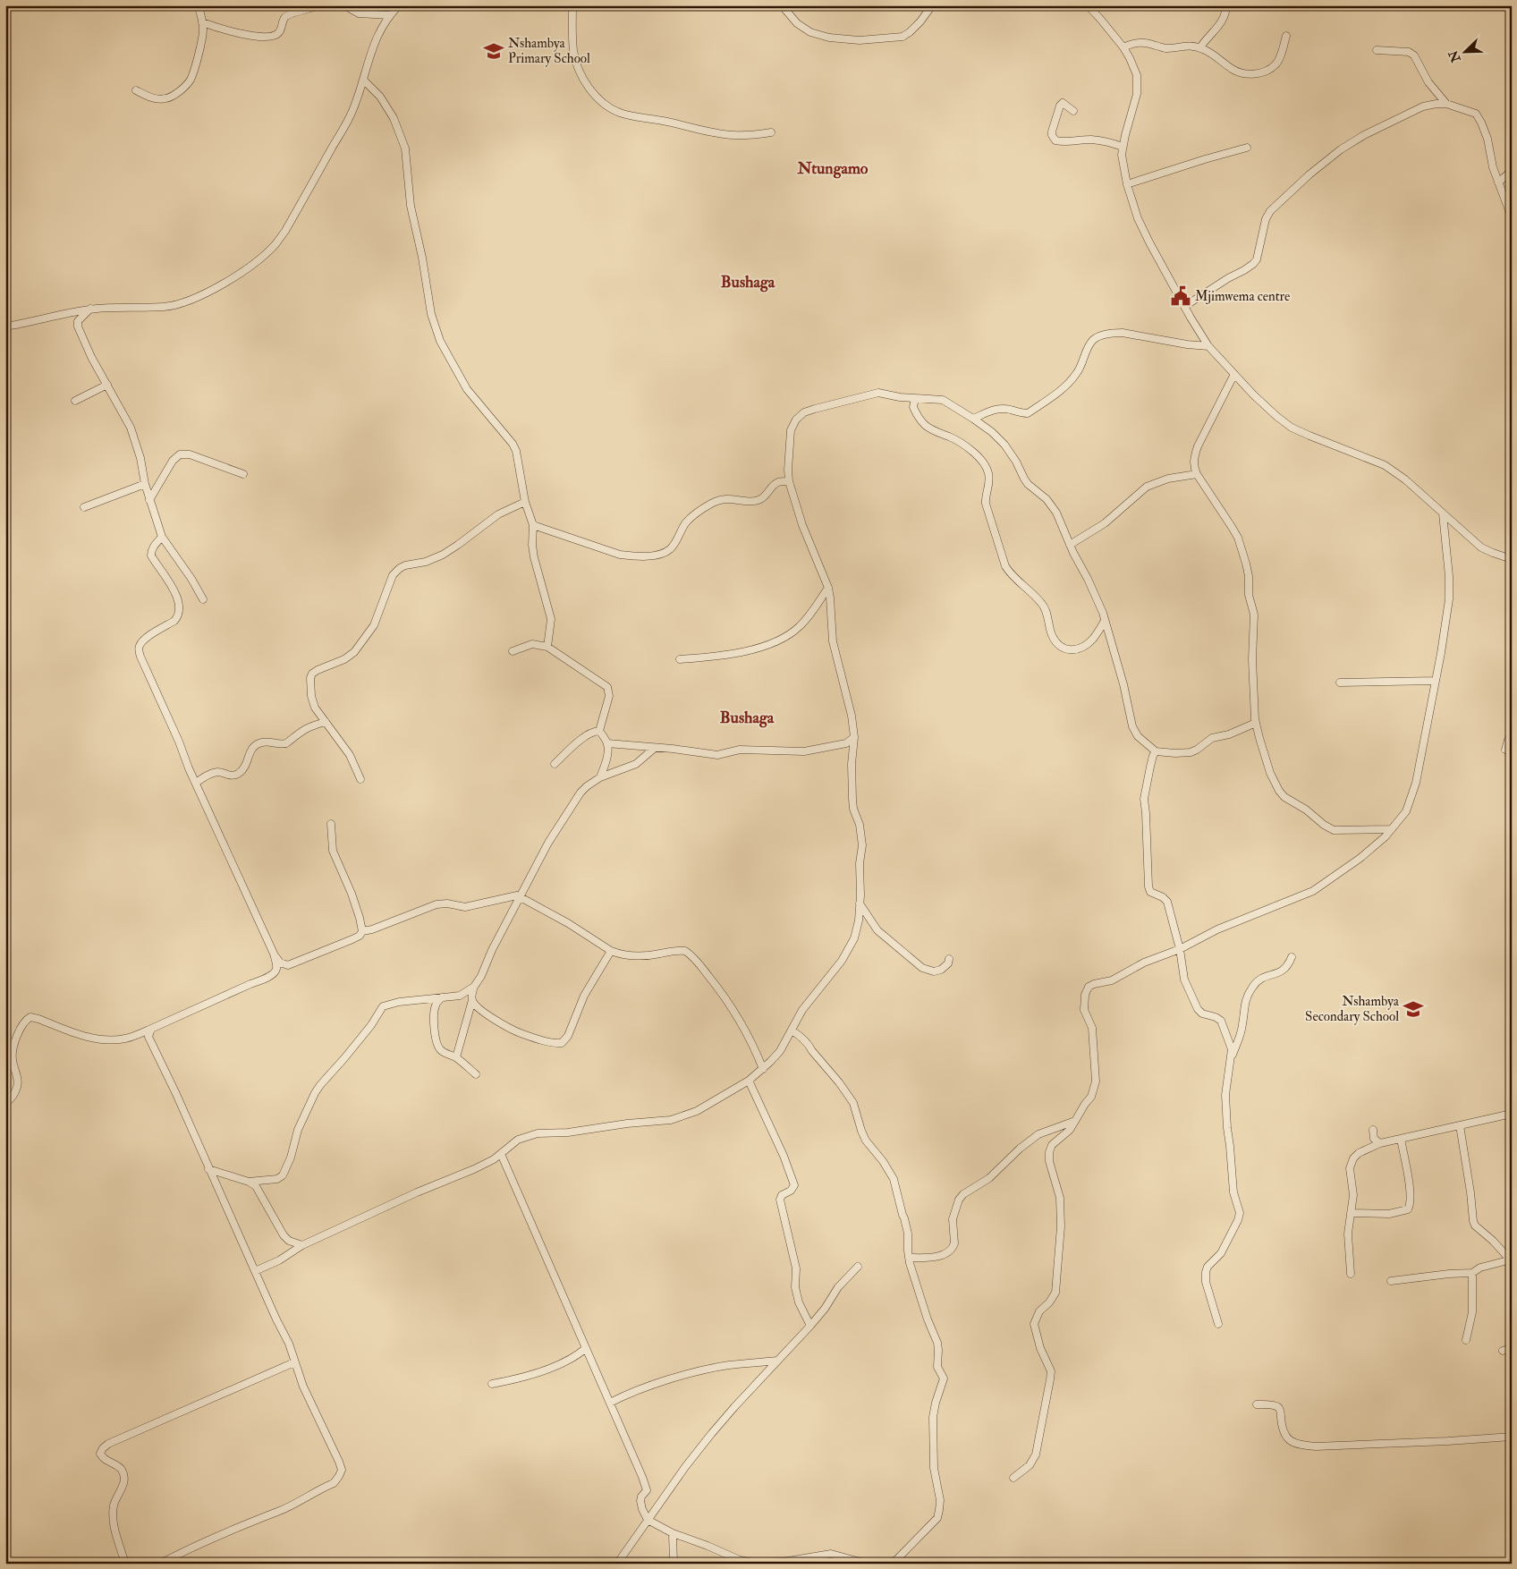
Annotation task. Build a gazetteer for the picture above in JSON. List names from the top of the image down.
{
  "districts": ["Ntungamo", "Bushaga", "Bushaga"],
  "places": {
    "school or university": ["Nshambya Primary School", "Nshambya Secondary School"],
    "public building": ["Mjimwema centre"]
  },
  "north": "bottom left"
}
